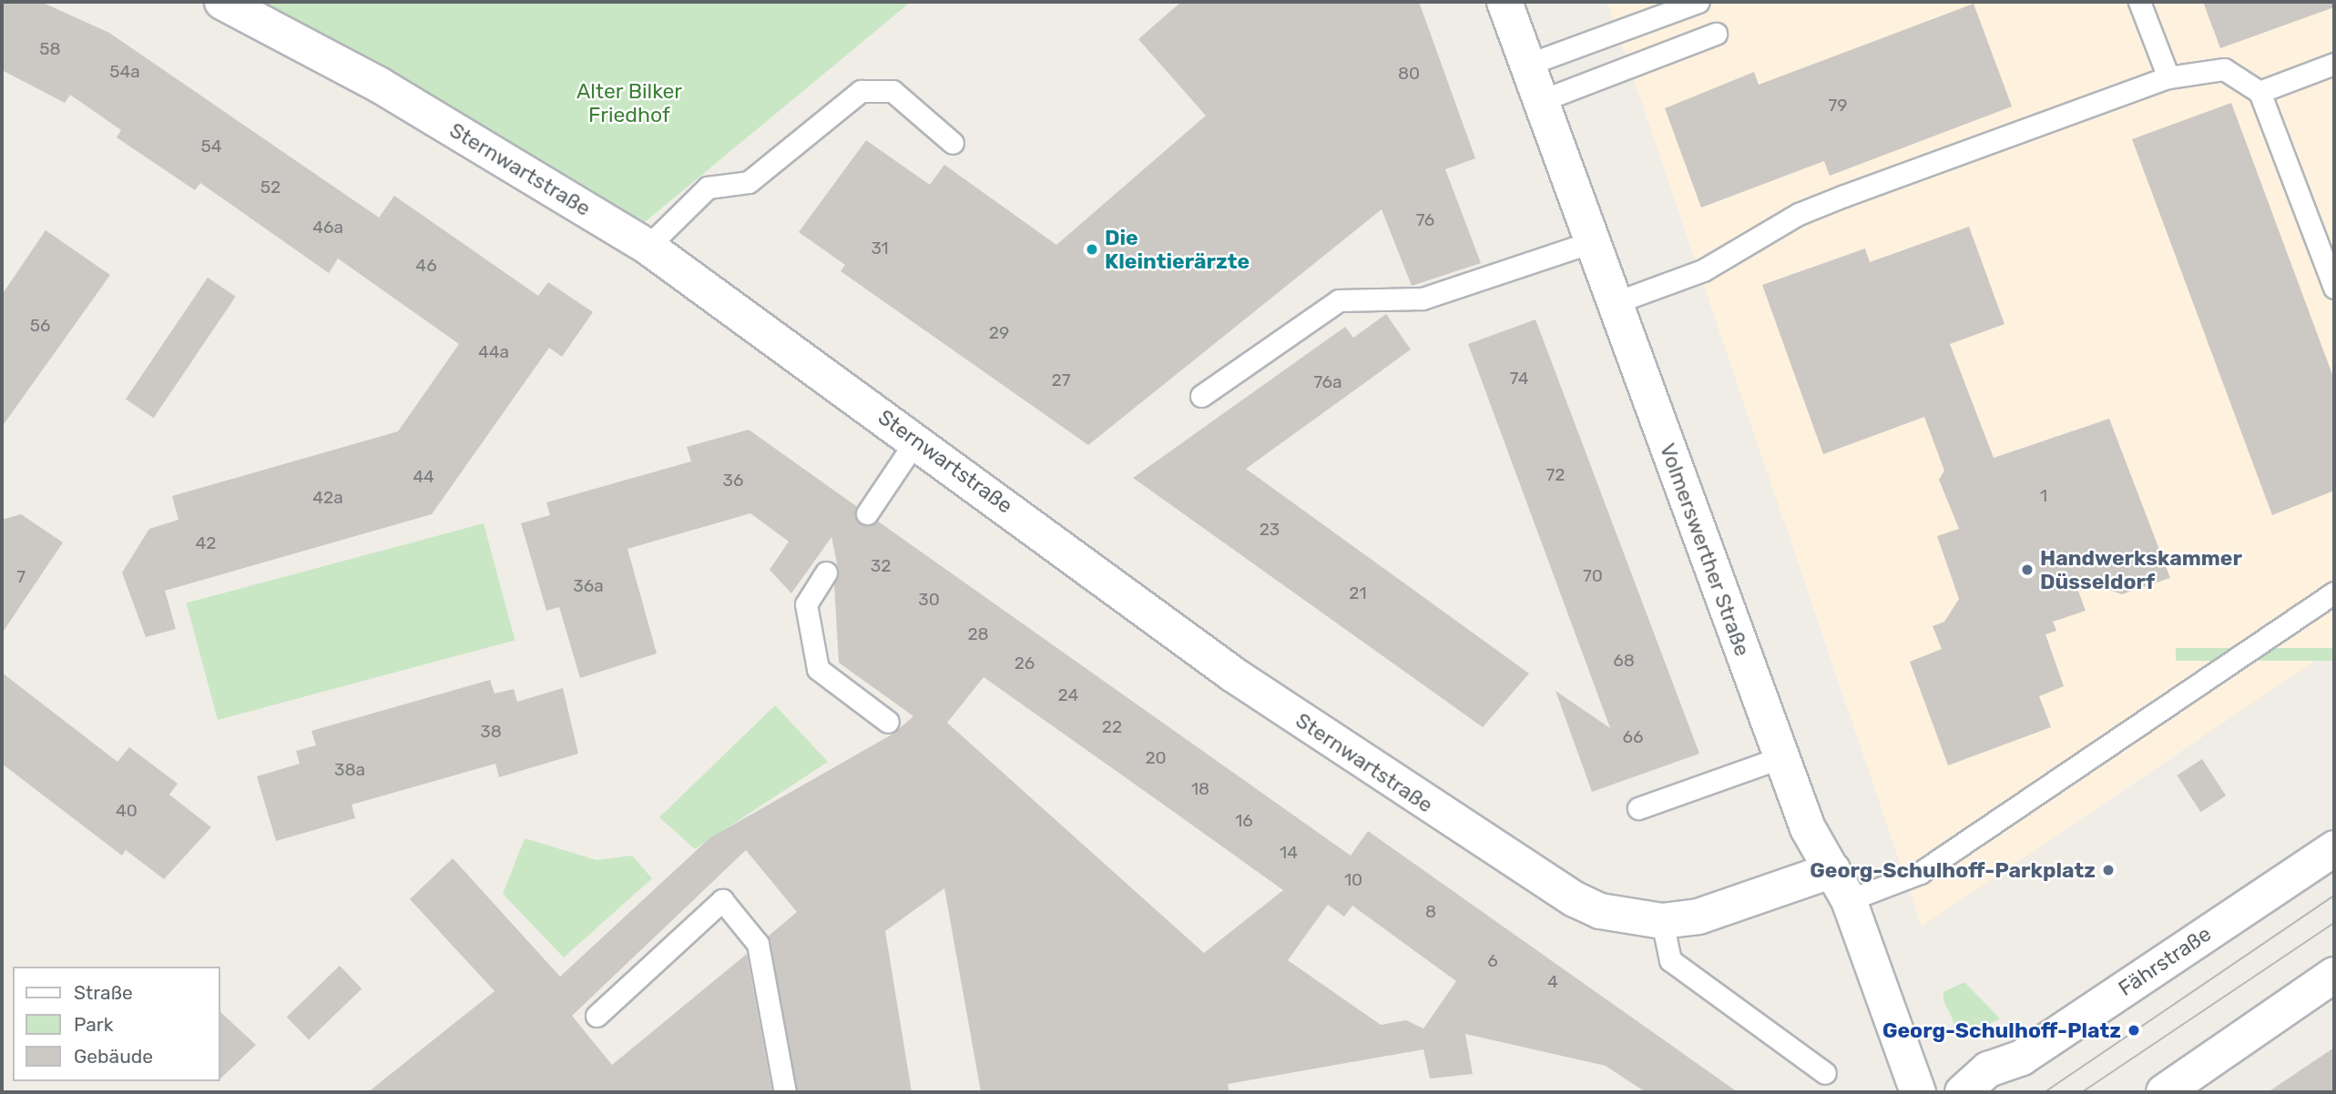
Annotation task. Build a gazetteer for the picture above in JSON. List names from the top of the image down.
{
  "streets": {
    "street": ["Sternwartstraße", "Volmerswerther Straße", "Fährstraße"]
  },
  "crossings": [
    ["Sternwartstraße", "Volmerswerther Straße"]
  ],
  "parks": ["Alter Bilker Friedhof"],
  "places": [
    "Die Kleintierärzte",
    "Handwerkskammer Düsseldorf",
    "Georg-Schulhoff-Parkplatz",
    "Georg-Schulhoff-Platz"
  ],
  "house_numbers": [
    "58",
    "54a",
    "80",
    "79",
    "54",
    "52",
    "76",
    "46a",
    "31",
    "46",
    "56",
    "29",
    "44a",
    "74",
    "27",
    "76a",
    "72",
    "44",
    "36",
    "1",
    "42a",
    "23",
    "42",
    "32",
    "70",
    "7",
    "36a",
    "21",
    "30",
    "28",
    "68",
    "26",
    "24",
    "22",
    "38",
    "66",
    "20",
    "38a",
    "18",
    "40",
    "16",
    "14",
    "10",
    "8",
    "6",
    "4"
  ],
  "legend": ["Straße", "Park", "Gebäude"]
}
